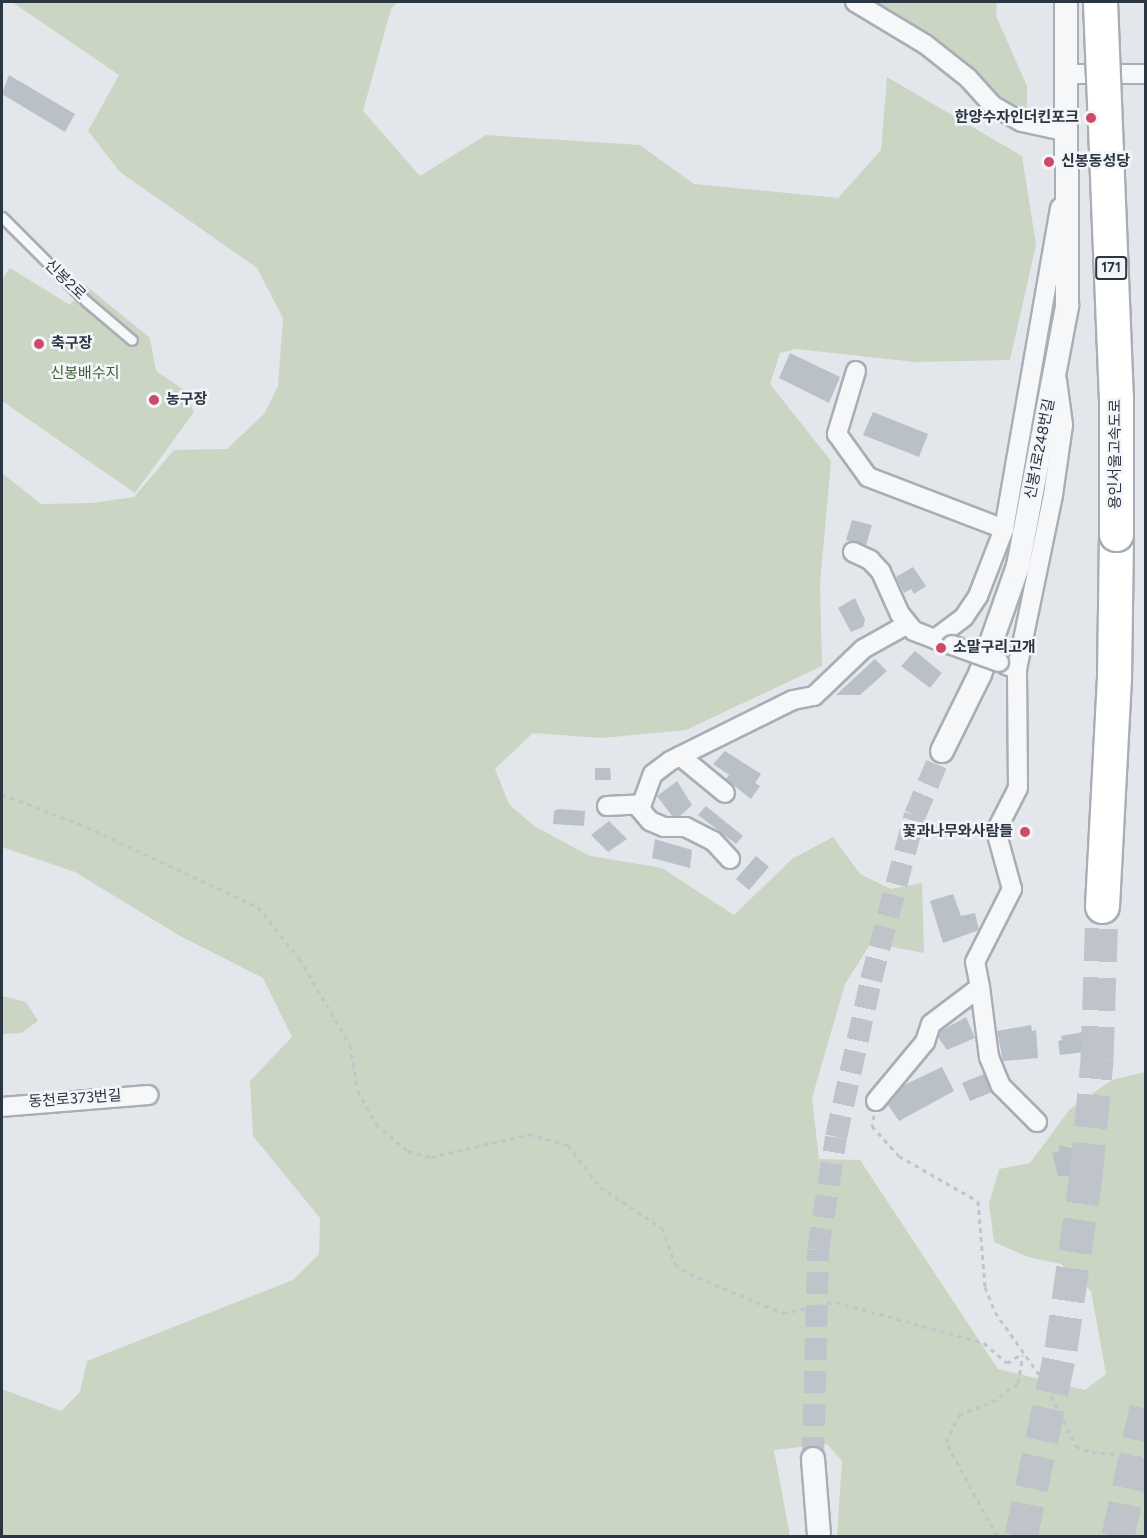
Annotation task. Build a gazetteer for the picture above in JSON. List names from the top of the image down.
{
  "streets": {
    "highway": ["171", "용인서울고속도로"],
    "street": ["신봉1로248번길", "동천로373번길"],
    "lane": ["신봉2로"]
  },
  "parks": ["신봉배수지"],
  "places": [
    "한양수자인더킨포크",
    "신봉동성당",
    "축구장",
    "농구장",
    "소말구리고개",
    "꽃과나무와사람들"
  ]
}
